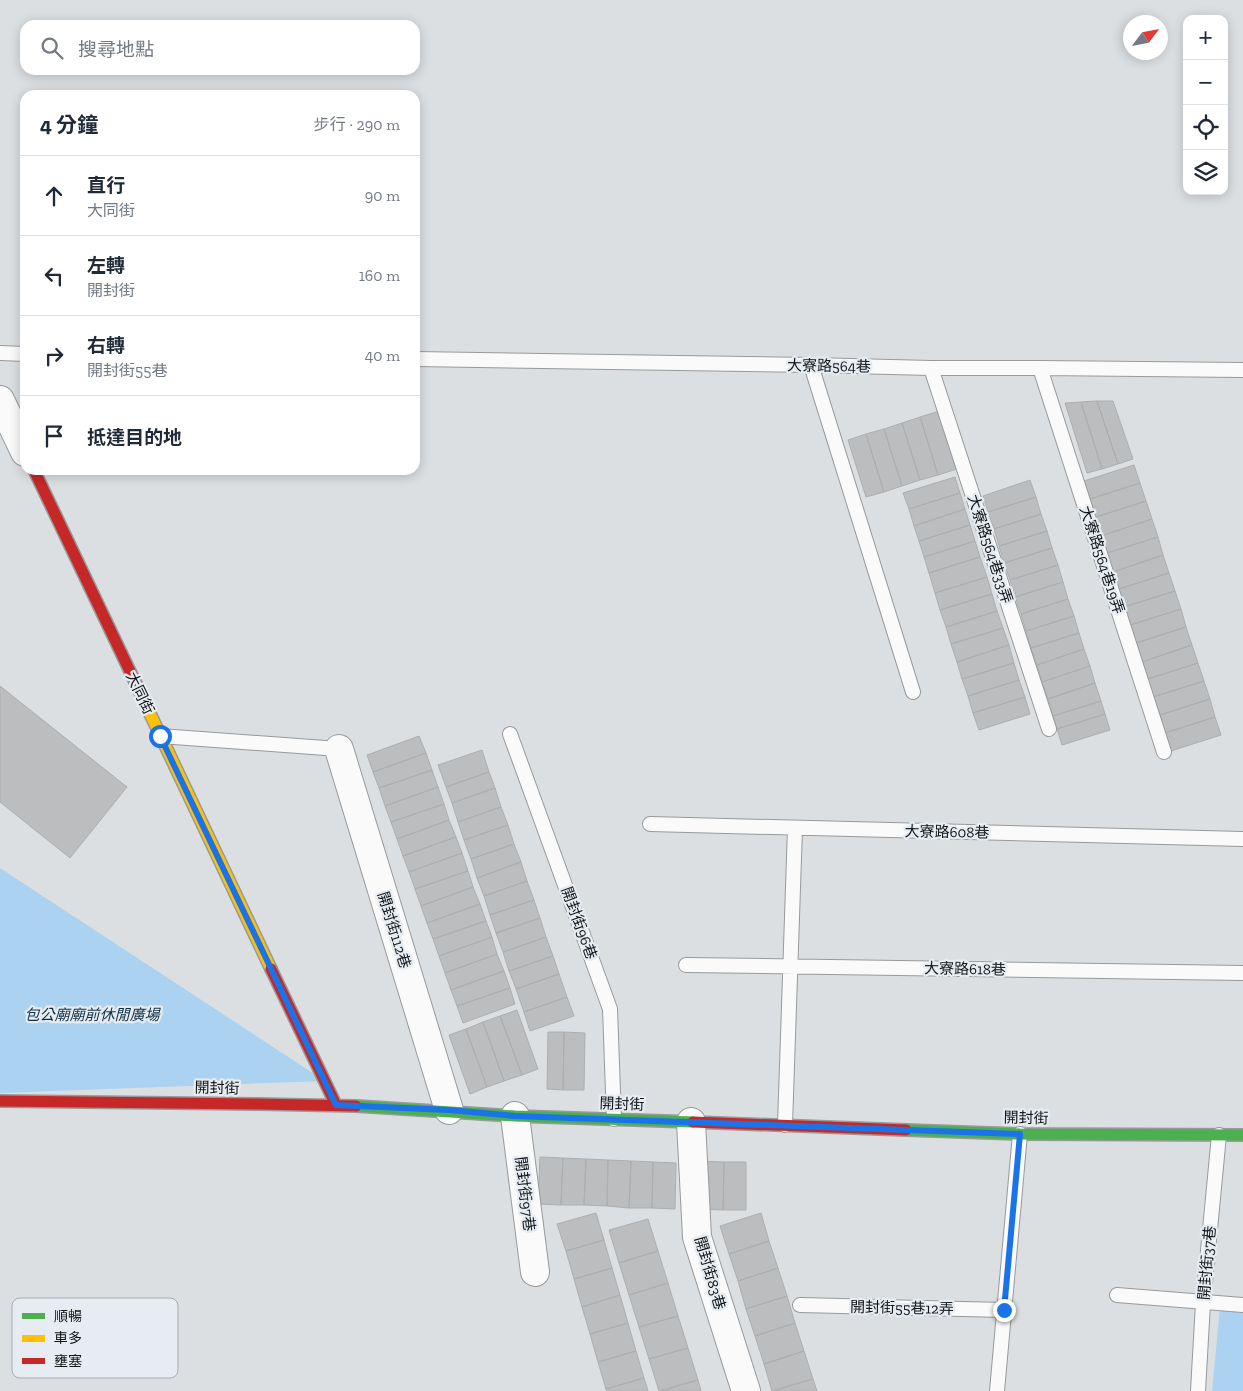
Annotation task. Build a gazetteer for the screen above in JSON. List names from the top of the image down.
{
  "streets": {
    "street": [
      "大同街",
      "開封街112巷",
      "開封街",
      "開封街97巷",
      "開封街83巷"
    ],
    "lane": [
      "大寮路564巷",
      "大寮路564巷33弄",
      "大寮路564巷19弄",
      "大寮路608巷",
      "開封街96巷",
      "大寮路618巷",
      "開封街37巷",
      "開封街55巷12弄"
    ]
  },
  "crossings": [
    ["大寮路564巷", "大寮路564巷33弄"],
    ["大寮路564巷", "大寮路564巷19弄"],
    ["大同街", "開封街"],
    ["開封街96巷", "開封街"],
    ["開封街112巷", "開封街"],
    ["開封街", "開封街97巷"],
    ["開封街", "開封街37巷"],
    ["開封街", "開封街83巷"]
  ],
  "parks": ["包公廟廟前休閒廣場"],
  "legend": ["順暢", "車多", "壅塞"],
  "north": "top right",
  "page": {
    "map_buttons": ["+", "−"],
    "search": "搜尋地點",
    "heading": ["4 分鐘", "步行 · 290 m"],
    "list": [
      ["直行", "大同街", "90 m"],
      ["左轉", "開封街", "160 m"],
      ["右轉", "開封街55巷", "40 m"],
      "抵達目的地"
    ]
  }
}
